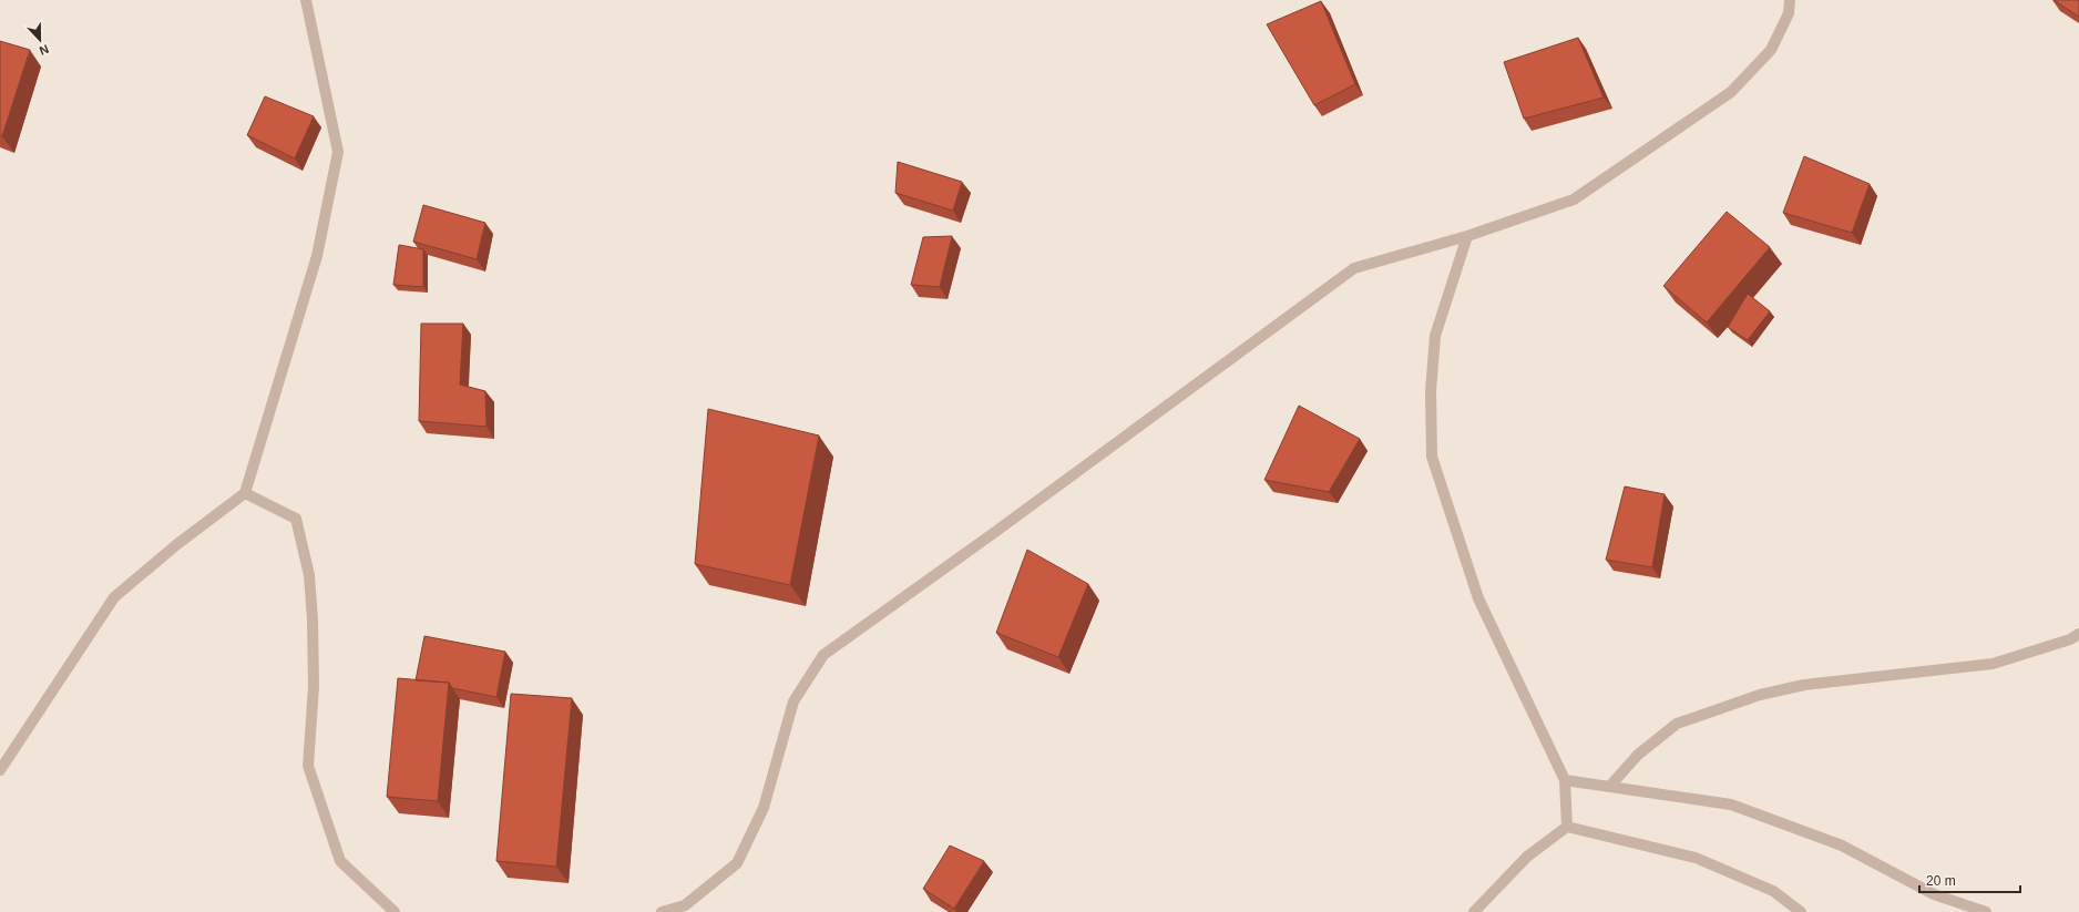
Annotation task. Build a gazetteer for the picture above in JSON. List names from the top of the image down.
{
  "scale_bar": "20 m",
  "north": "bottom"
}
